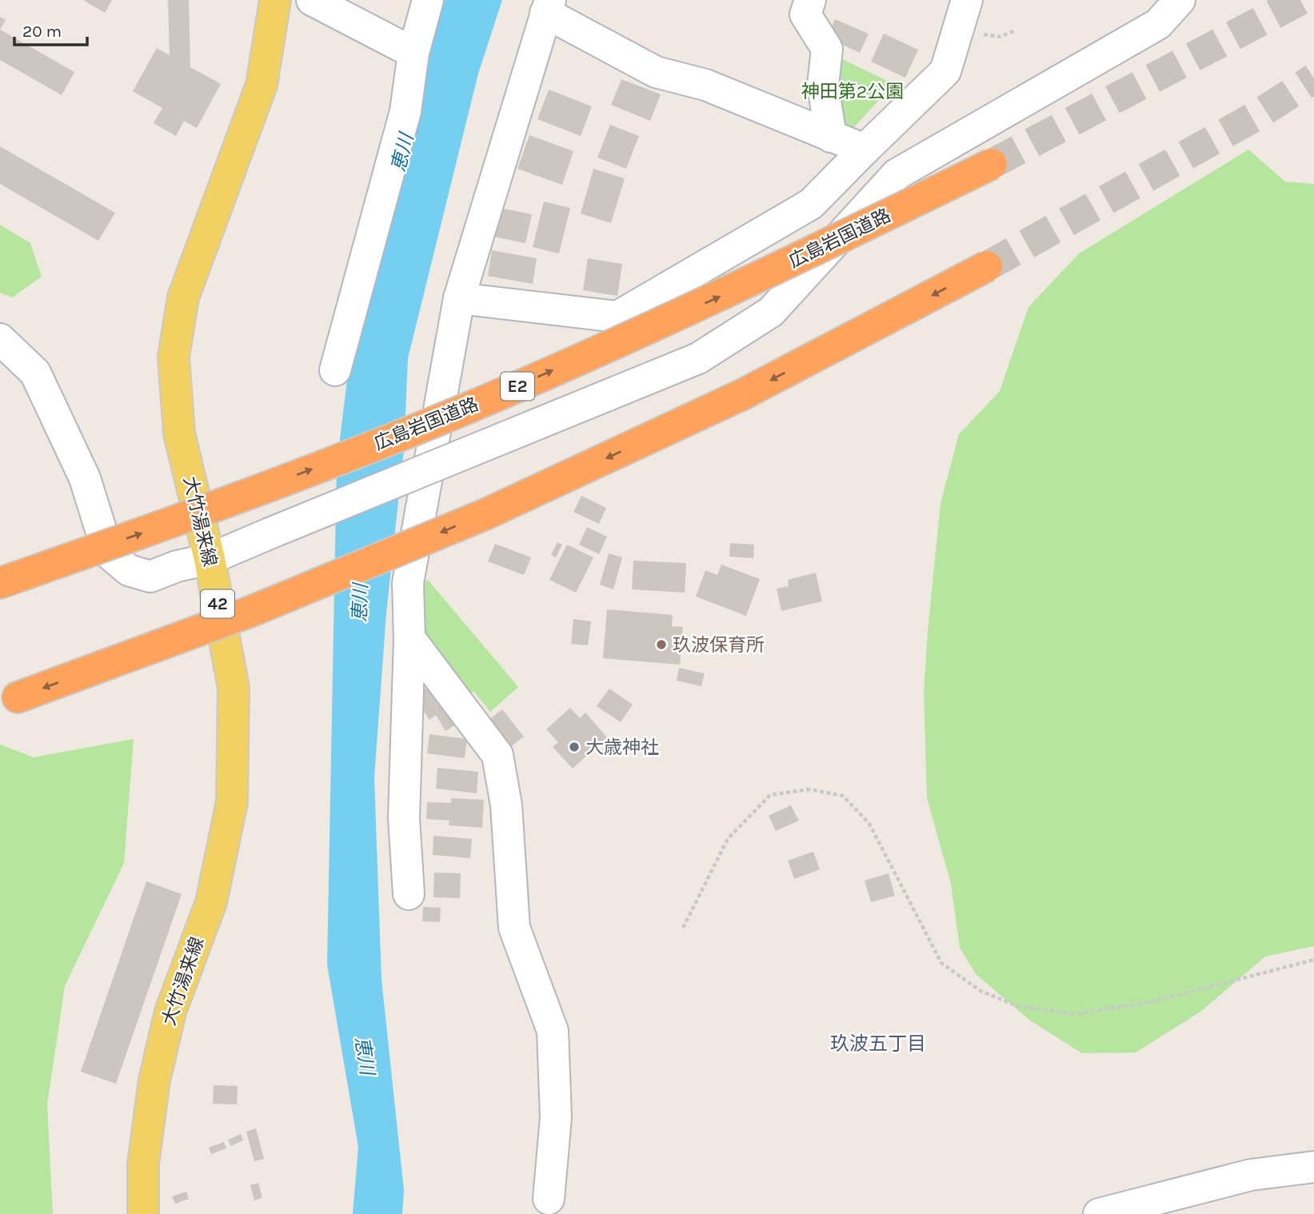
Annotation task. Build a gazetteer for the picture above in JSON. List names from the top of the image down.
{
  "streets": {
    "highway": ["広島岩国道路", "E2"],
    "main road": ["大竹湯来線", "42"]
  },
  "districts": ["玖波五丁目"],
  "water": ["恵川"],
  "parks": ["神田第2公園"],
  "places": ["玖波保育所", "大歳神社"],
  "scale_bar": "20 m"
}
